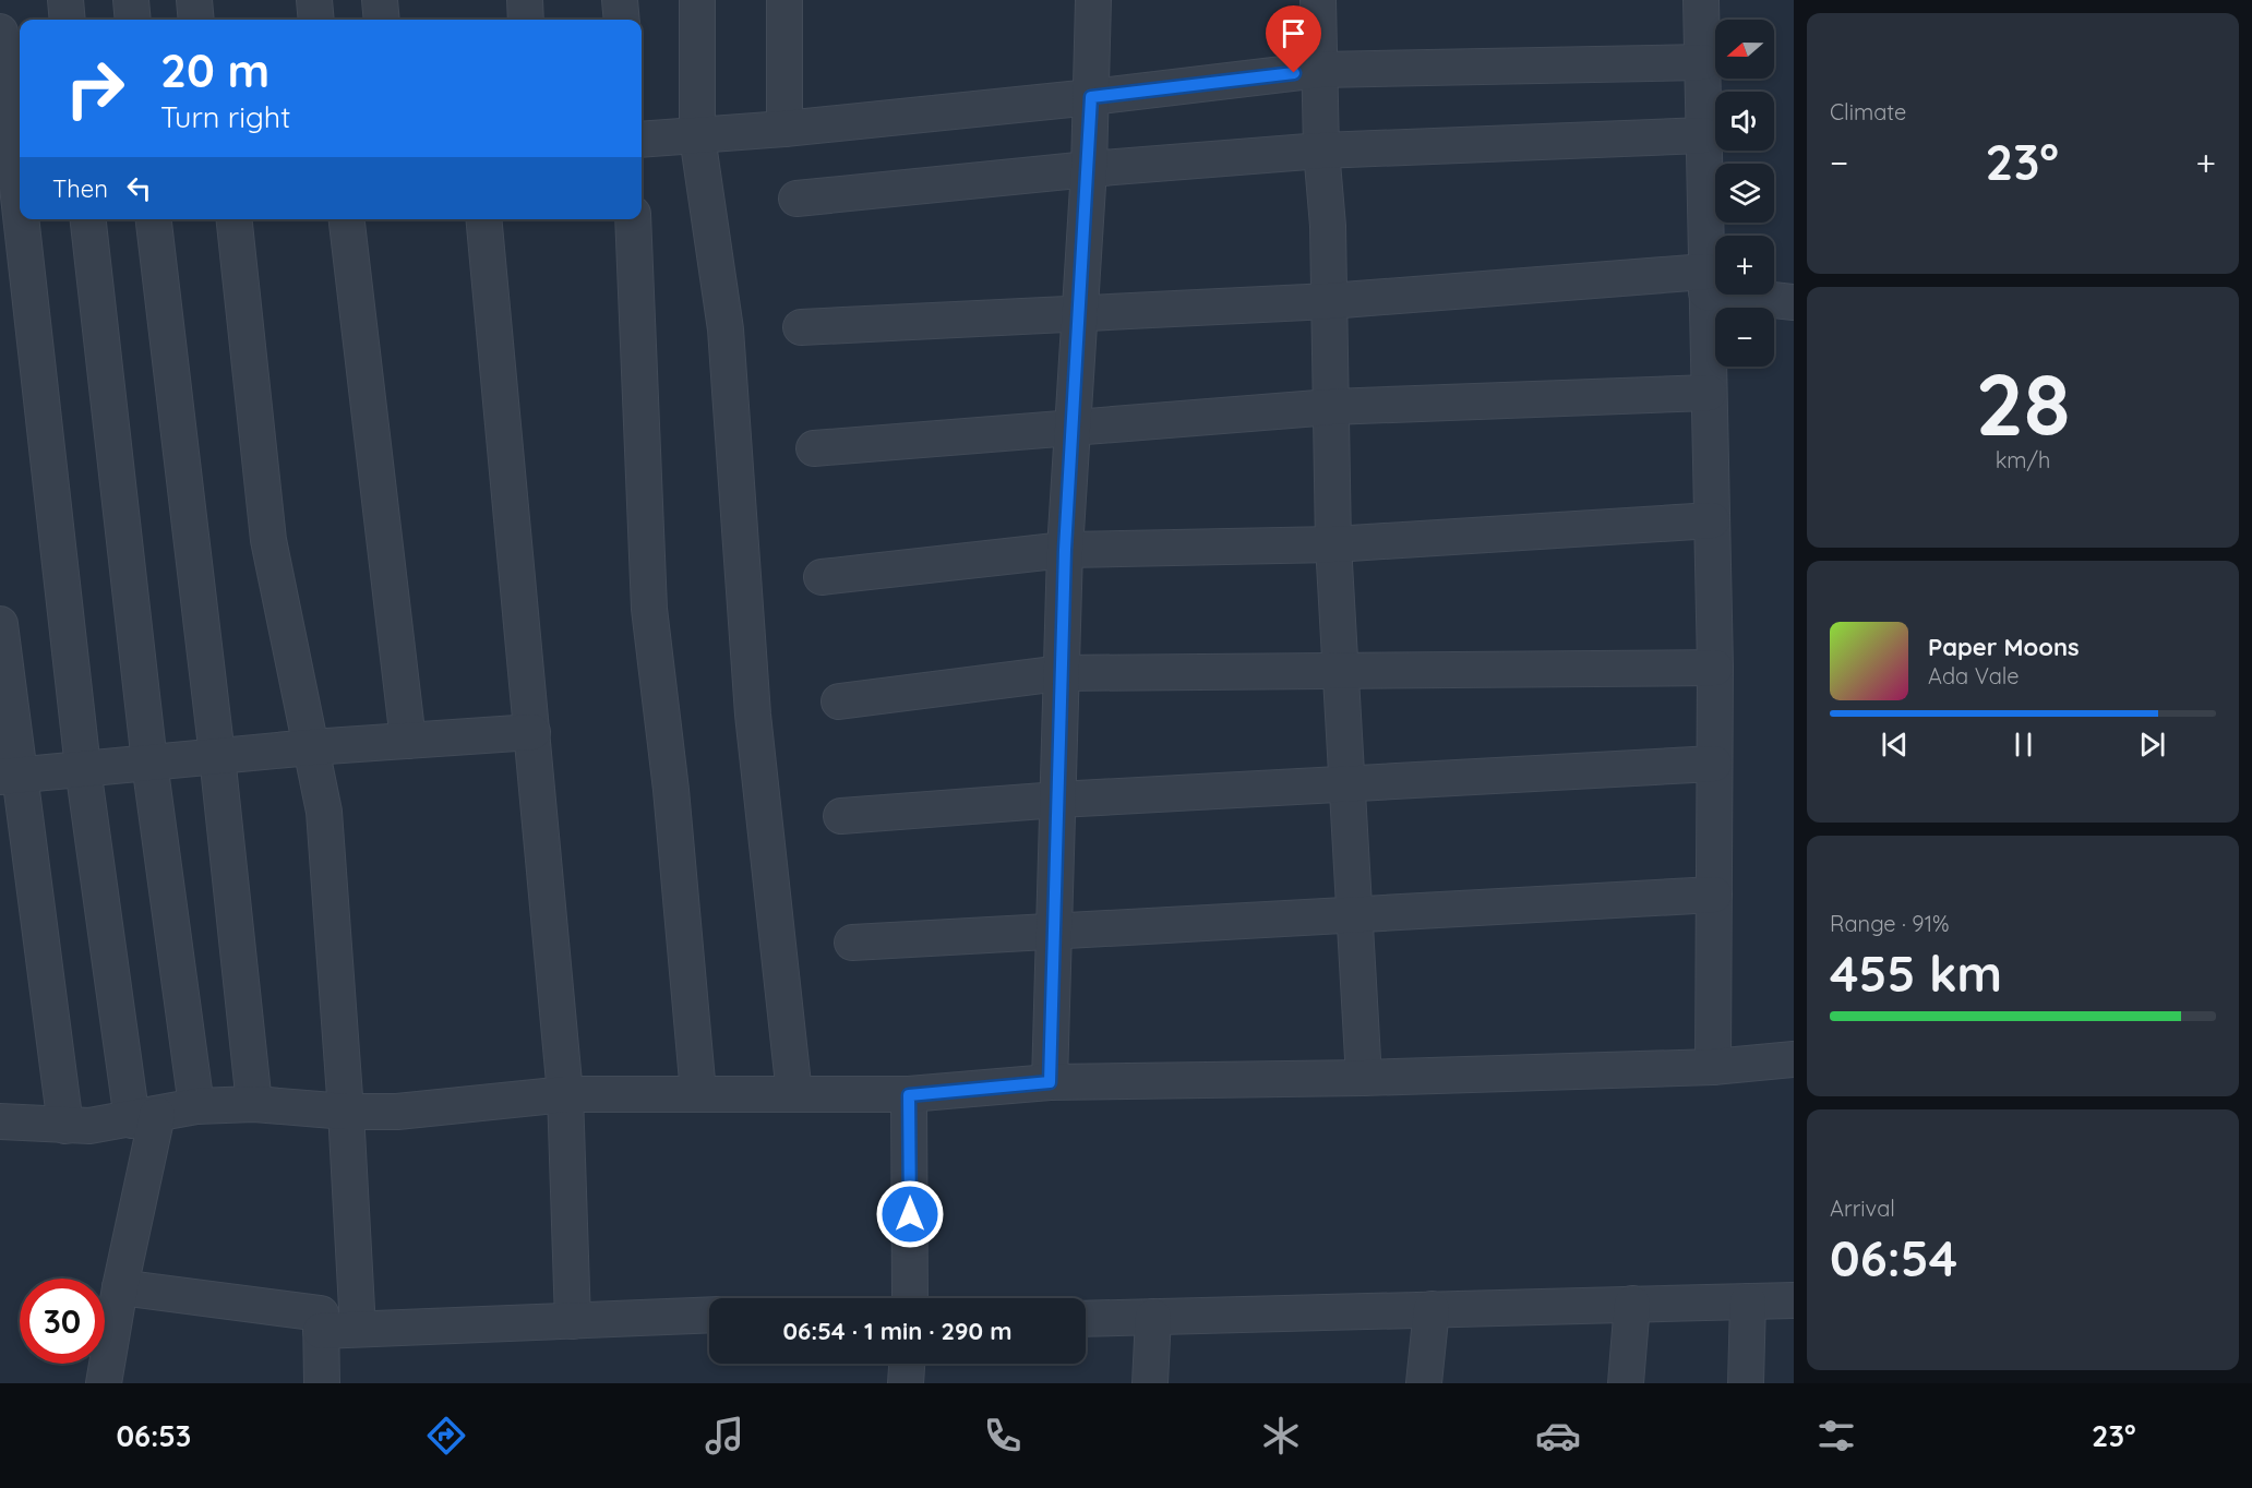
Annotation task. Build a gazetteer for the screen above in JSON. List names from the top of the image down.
{
  "north": "left",
  "page": {
    "tile": [
      "Climate",
      ["28", "km/h"],
      ["Range · 91%", "455 km"],
      ["Arrival", "06:54"]
    ],
    "map_buttons": ["+", "−"],
    "turn": ["20 m", "Turn right"],
    "heat": ["−", "23°", "+"],
    "then": "Then",
    "song": ["Paper Moons", "Ada Vale"],
    "limit": "30",
    "trip": "06:54 · 1 min · 290 m",
    "tabs": ["06:53", "23°"]
  }
}
